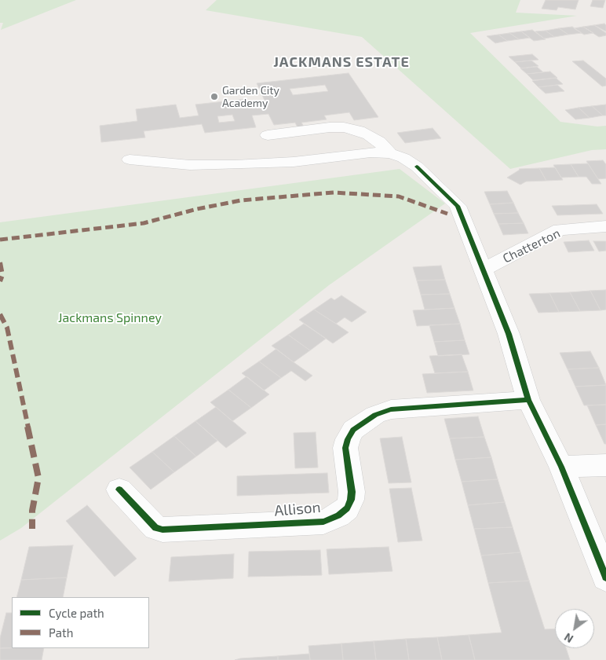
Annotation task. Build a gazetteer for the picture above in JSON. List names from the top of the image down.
{
  "streets": {
    "street": ["Chatterton", "Allison"]
  },
  "districts": ["JACKMANS ESTATE"],
  "parks": ["Jackmans Spinney"],
  "places": ["Garden City Academy"],
  "legend": ["Cycle path", "Path"],
  "north": "bottom left"
}
